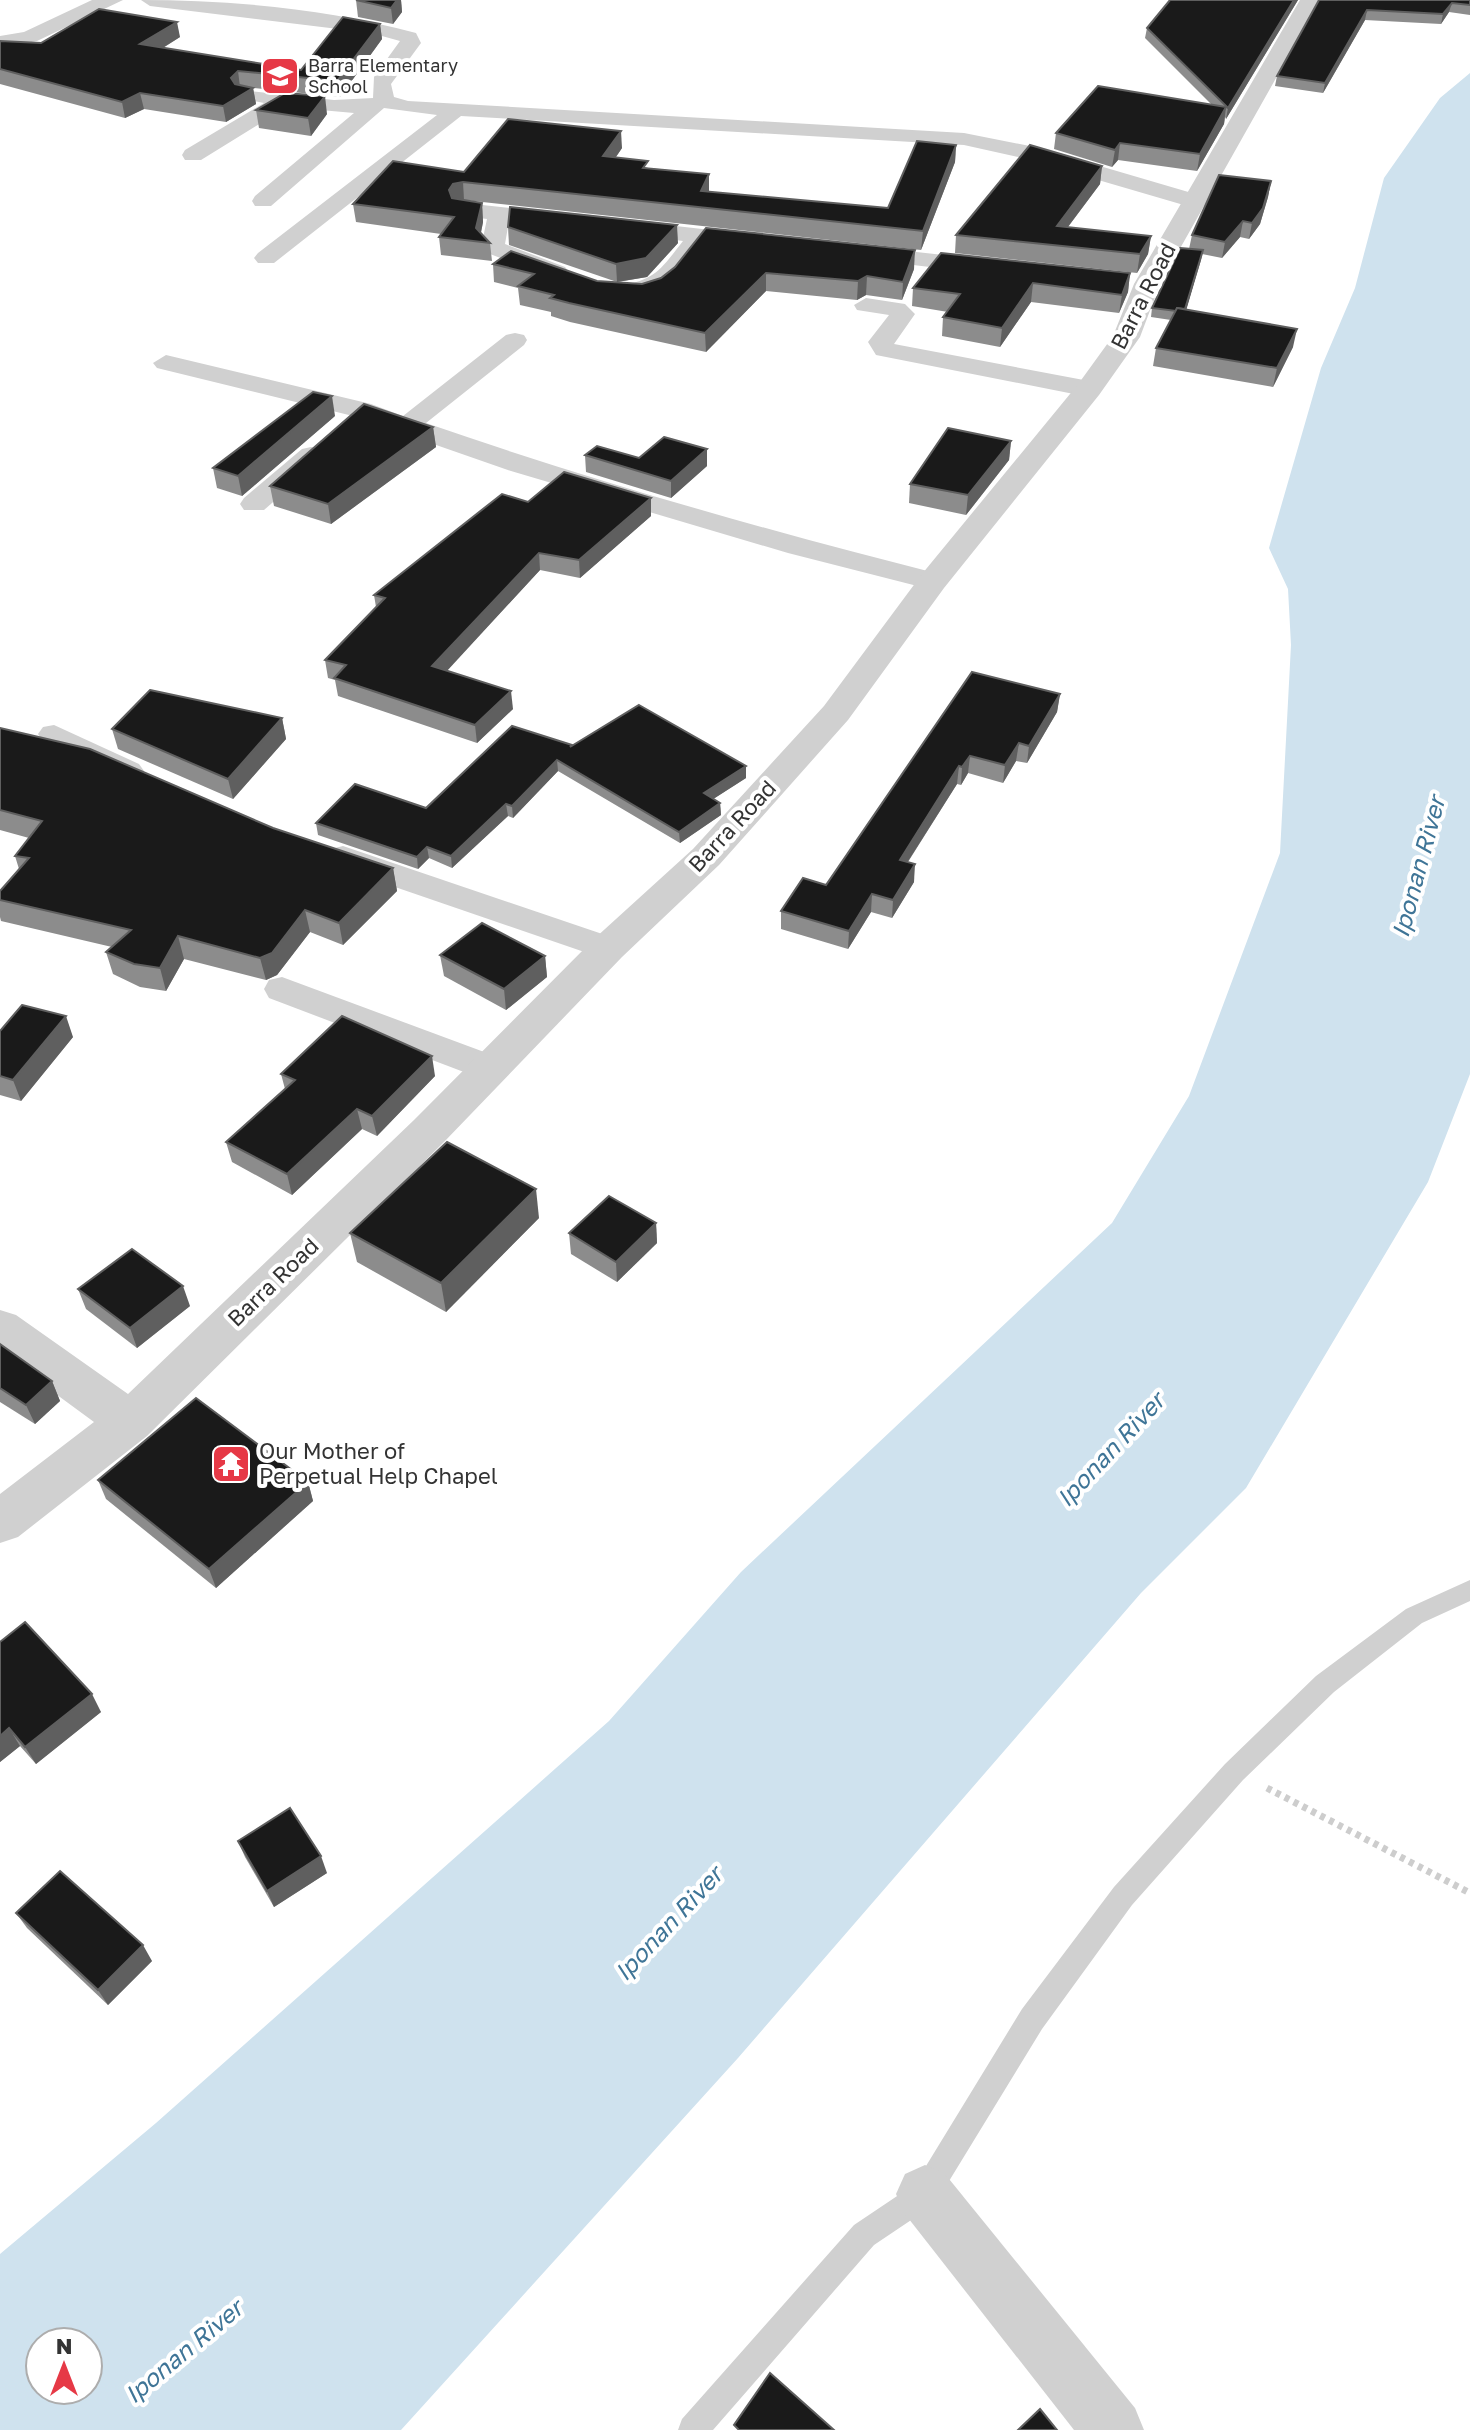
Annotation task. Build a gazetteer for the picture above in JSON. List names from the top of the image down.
{
  "streets": {
    "street": ["Barra Road"]
  },
  "water": ["Iponan River"],
  "places": {
    "school or university": ["Barra Elementary School"],
    "temple": ["Our Mother of Perpetual Help Chapel"]
  },
  "north": "top"
}
